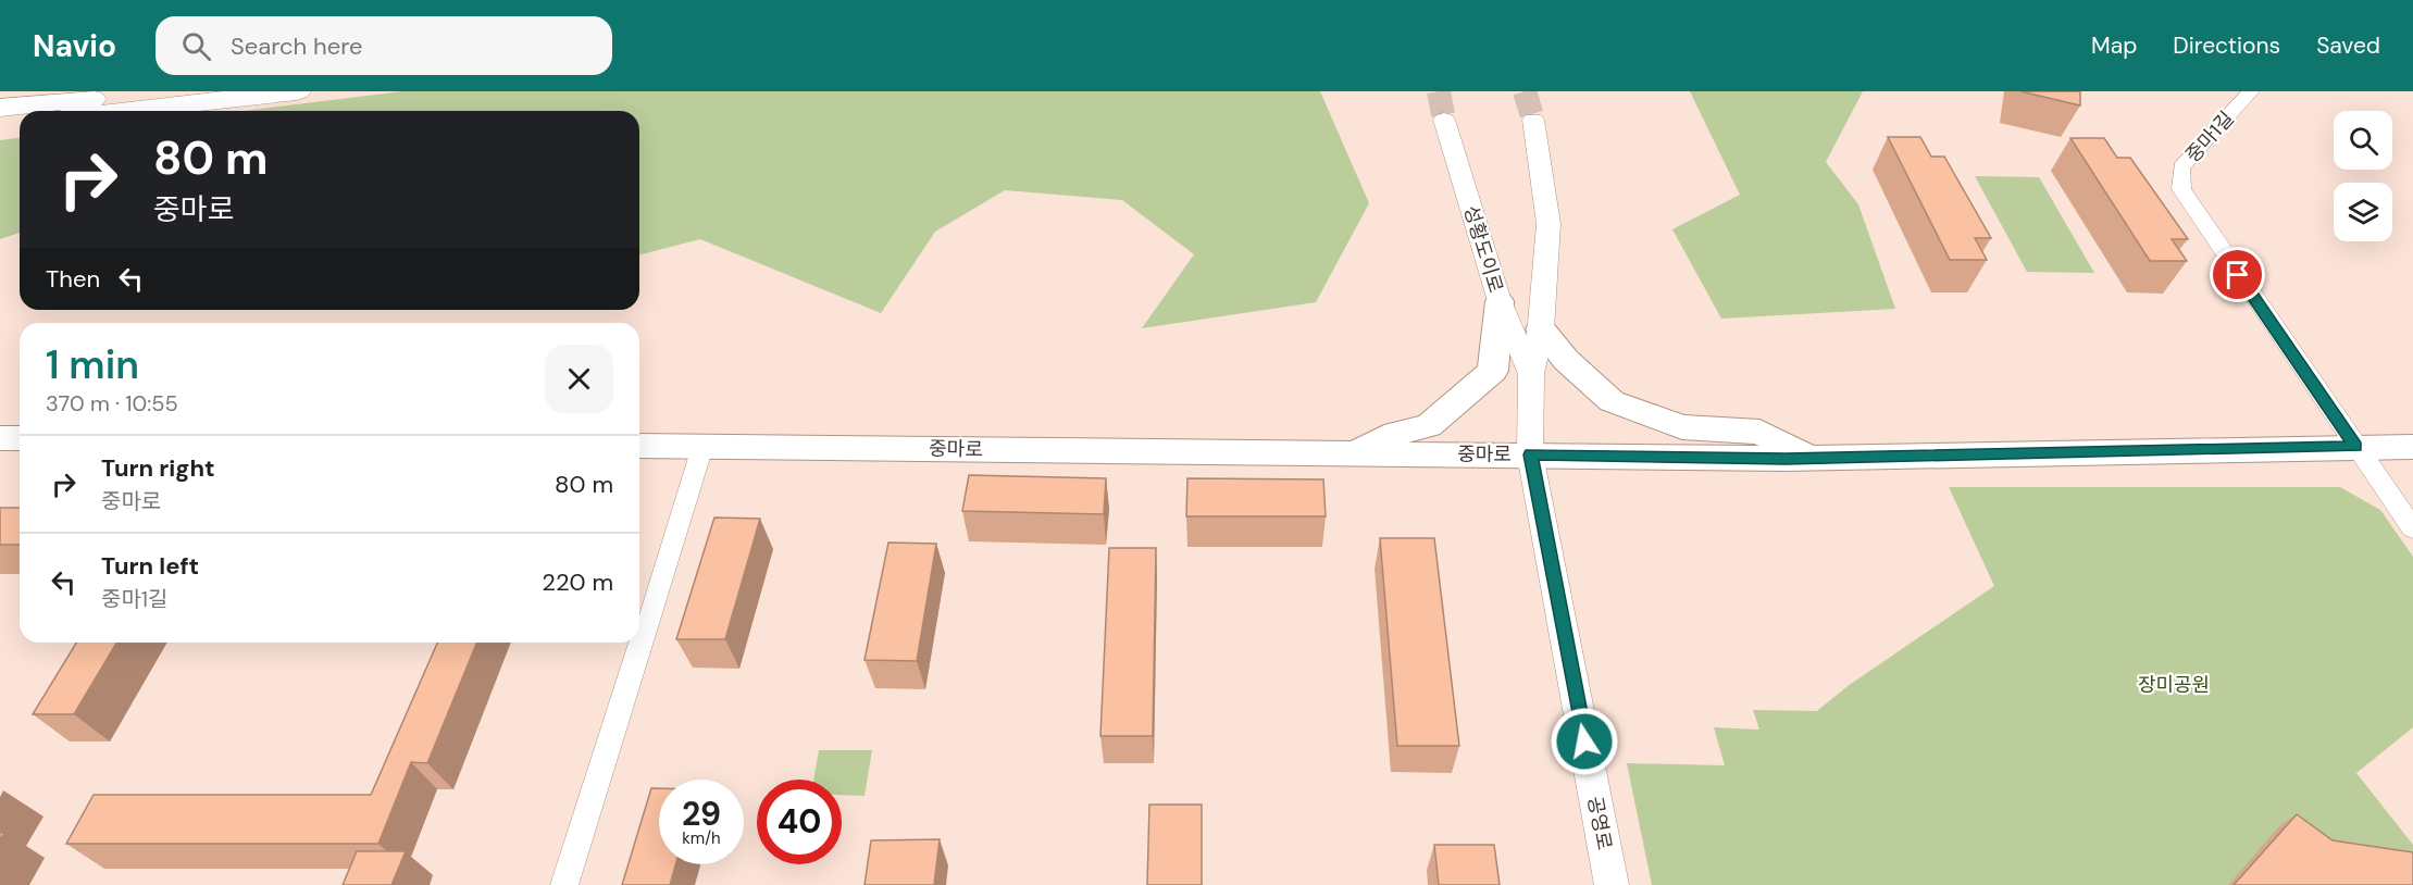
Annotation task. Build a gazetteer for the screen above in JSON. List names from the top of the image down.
{
  "streets": {
    "main road": ["중마로"],
    "street": ["중마1길", "성황도이로", "공영로"]
  },
  "crossings": [
    ["중마1길", "중마로"],
    ["성황도이로", "중마로"],
    ["성황도이로", "공영로"],
    ["중마로", "공영로"]
  ],
  "parks": ["장미공원"],
  "page": {
    "header": "Navio",
    "search": "Search here",
    "nav": ["Map", "Directions", "Saved"],
    "turn": ["80 m", "중마로"],
    "then": "Then",
    "heading": ["1 min", "370 m · 10:55"],
    "list": [
      {
        "name": "Turn right",
        "note": "중마로",
        "value": "80 m"
      },
      {
        "name": "Turn left",
        "note": "중마1길",
        "value": "220 m"
      }
    ],
    "speed": "29 km/h",
    "limit": "40"
  }
}
